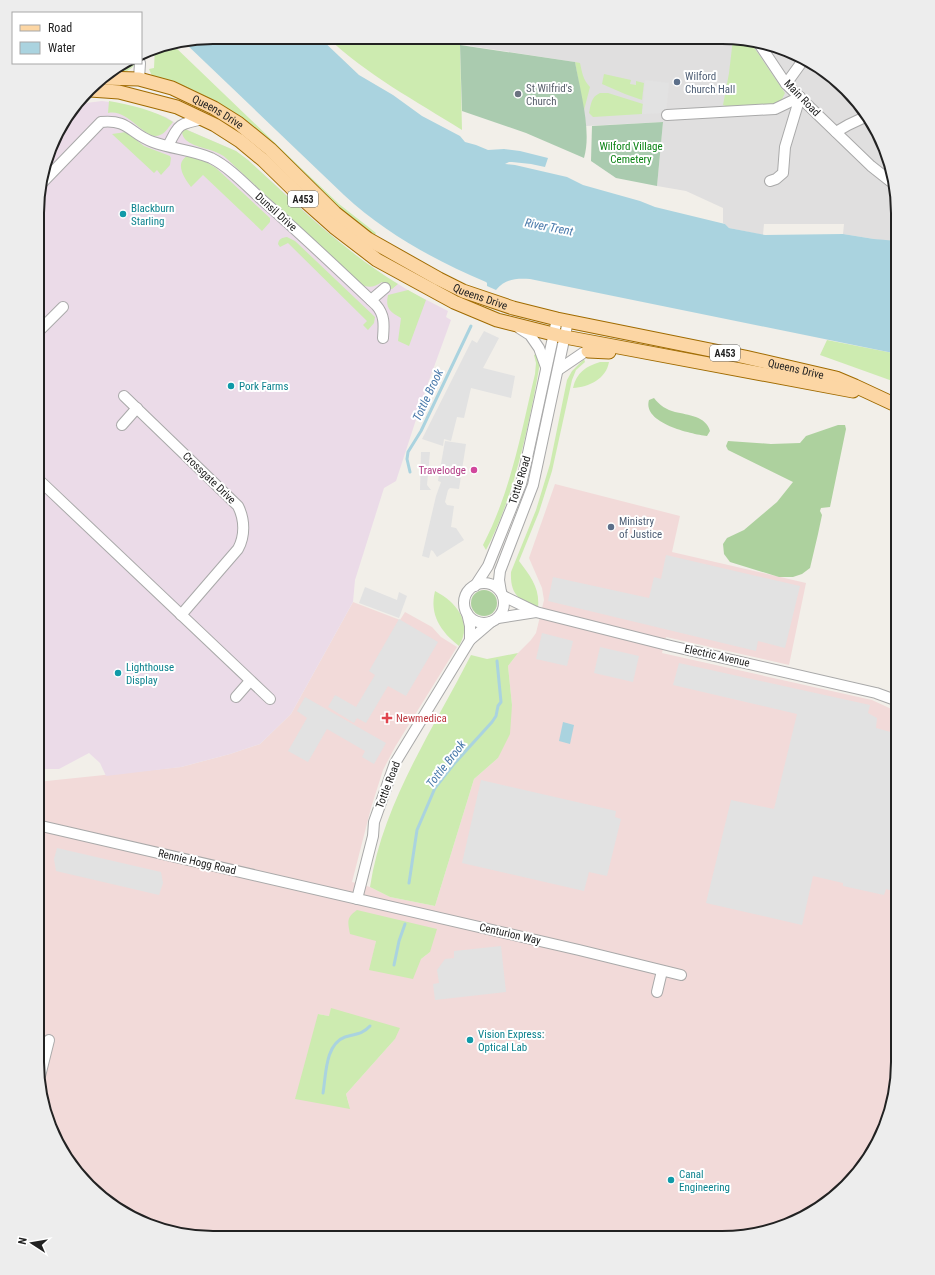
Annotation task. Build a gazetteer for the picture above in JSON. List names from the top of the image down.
{
  "streets": {
    "main road": ["Queens Drive", "A453"],
    "street": [
      "Main Road",
      "Dunsil Drive",
      "Crossgate Drive",
      "Tottle Road",
      "Electric Avenue",
      "Rennie Hogg Road",
      "Centurion Way"
    ]
  },
  "crossings": [
    ["Queens Drive", "A453"],
    ["Queens Drive", "Tottle Road"],
    ["Tottle Road", "Electric Avenue"],
    ["Tottle Road", "Rennie Hogg Road"],
    ["Tottle Road", "Centurion Way"],
    ["Rennie Hogg Road", "Centurion Way"]
  ],
  "water": ["River Trent", "Tottle Brook"],
  "parks": ["Wilford Village Cemetery"],
  "places": {
    "other": [
      "Wilford Church Hall",
      "St Wilfrid's Church",
      "Blackburn Starling",
      "Pork Farms",
      "Travelodge",
      "Ministry of Justice",
      "Lighthouse Display",
      "Vision Express: Optical Lab",
      "Canal Engineering"
    ],
    "health": ["Newmedica"]
  },
  "legend": ["Road", "Water"],
  "north": "left"
}
